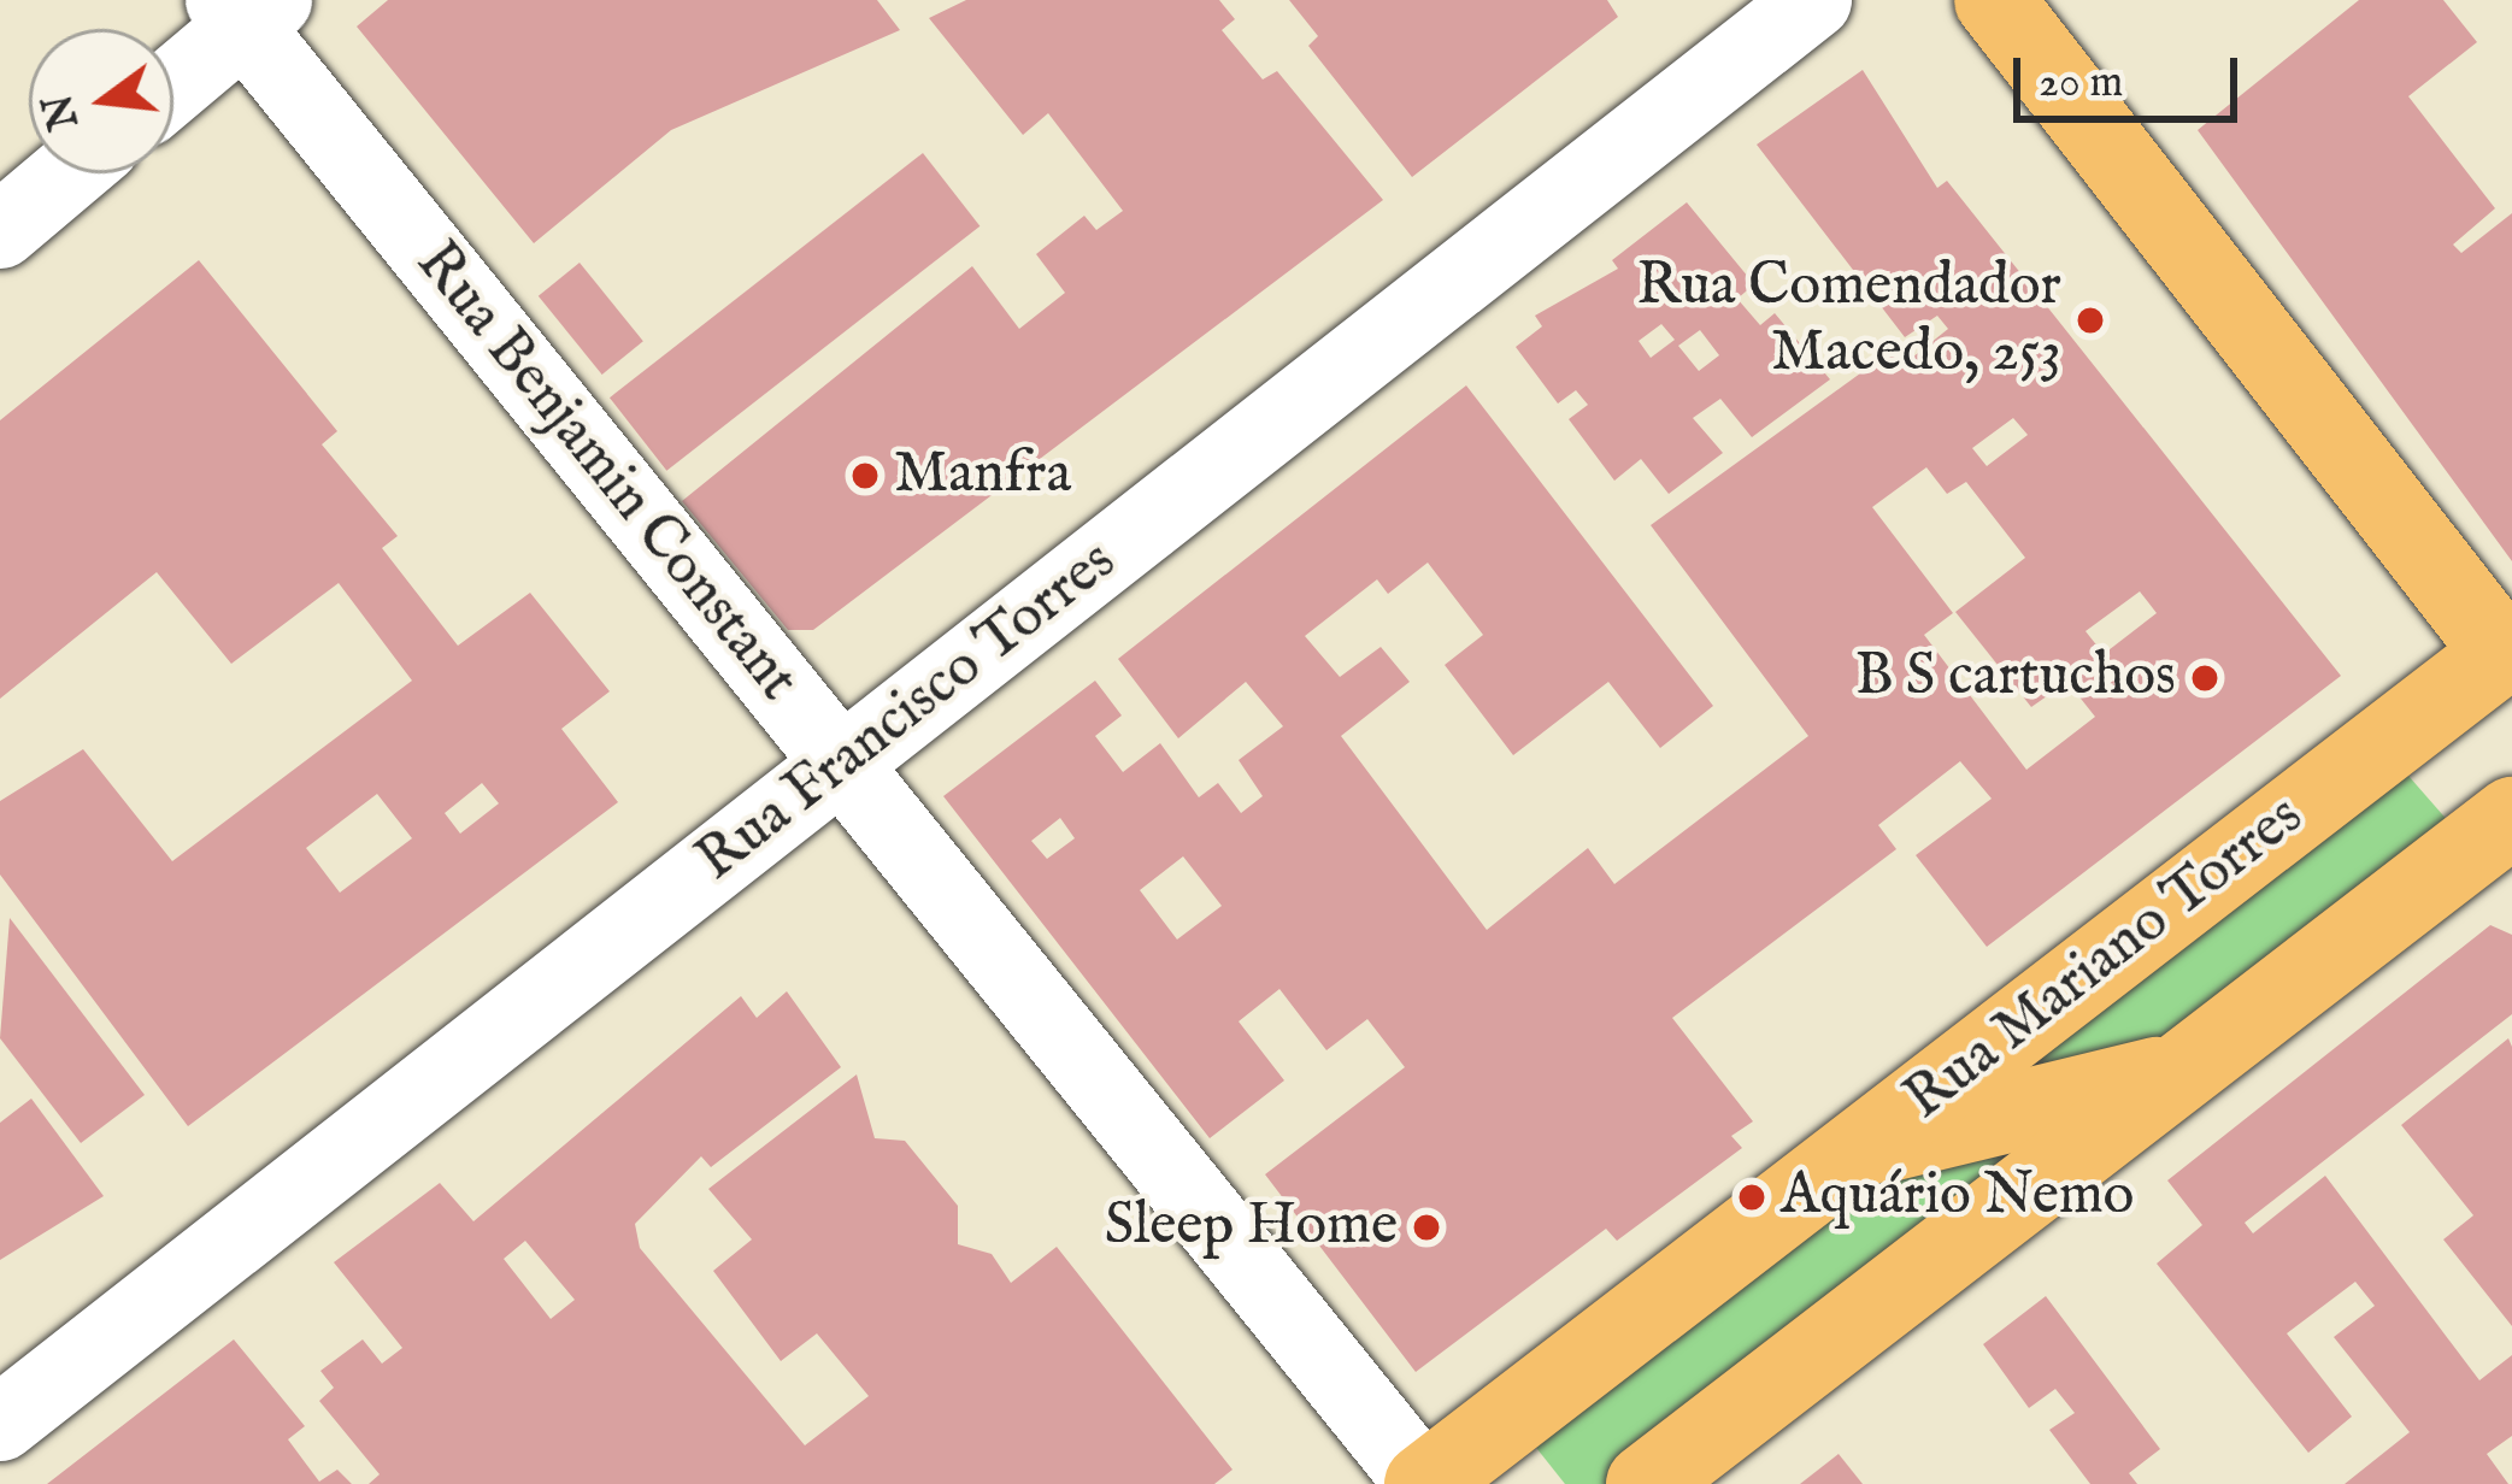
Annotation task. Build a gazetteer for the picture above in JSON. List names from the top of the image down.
{
  "streets": {
    "main road": ["Rua Mariano Torres"],
    "street": ["Rua Benjamin Constant", "Rua Francisco Torres"]
  },
  "crossings": [
    ["Rua Benjamin Constant", "Rua Francisco Torres"],
    ["Rua Benjamin Constant", "Rua Mariano Torres"]
  ],
  "places": [
    "Rua Comendador Macedo, 253",
    "Manfra",
    "B S cartuchos",
    "Aquário Nemo",
    "Sleep Home"
  ],
  "scale_bar": "20 m",
  "north": "left"
}
